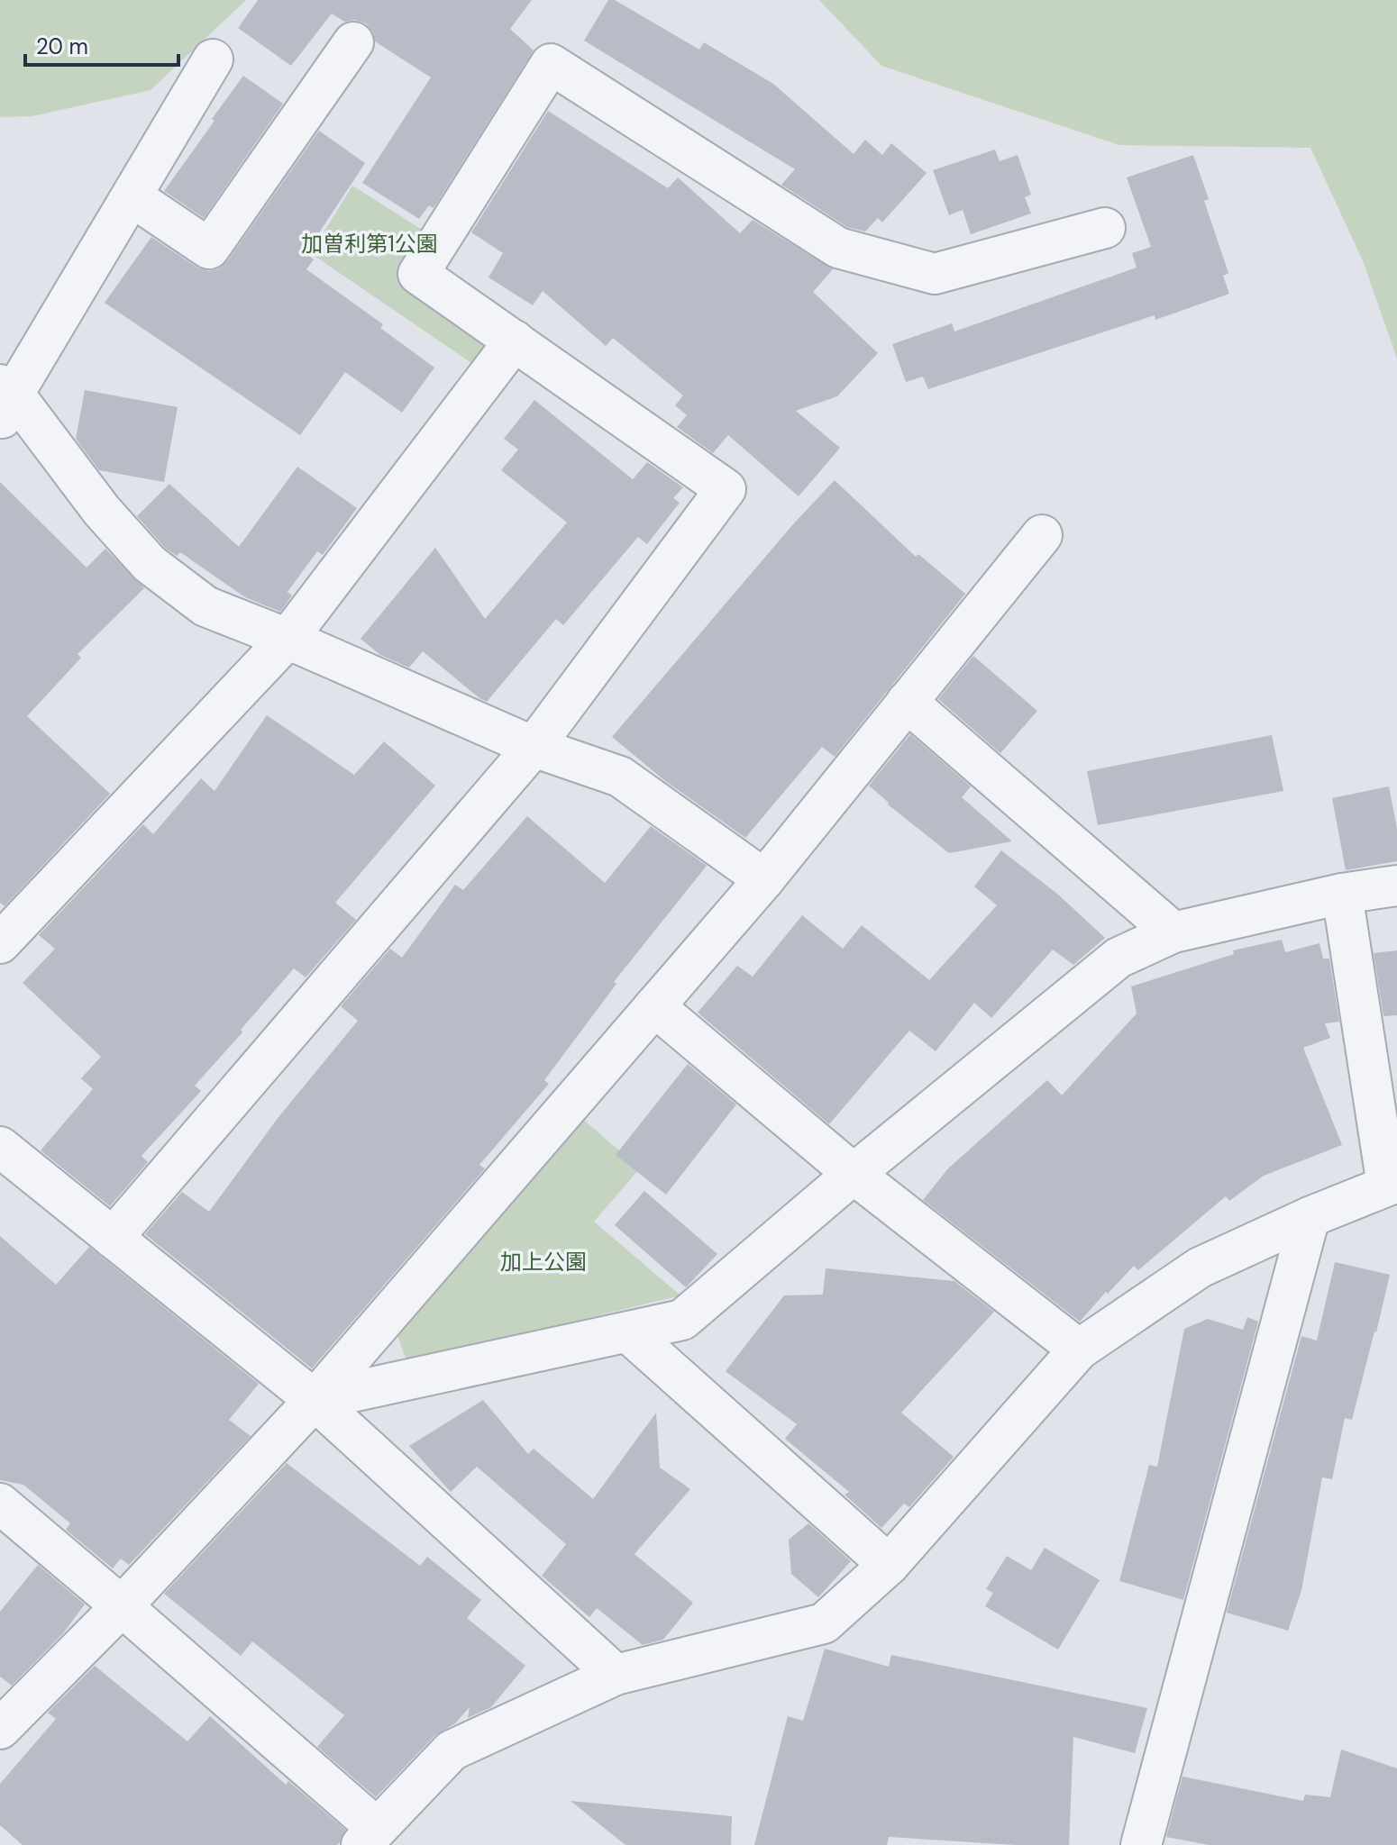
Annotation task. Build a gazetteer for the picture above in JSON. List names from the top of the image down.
{
  "parks": ["加曽利第1公園", "加上公園"],
  "scale_bar": "20 m"
}
